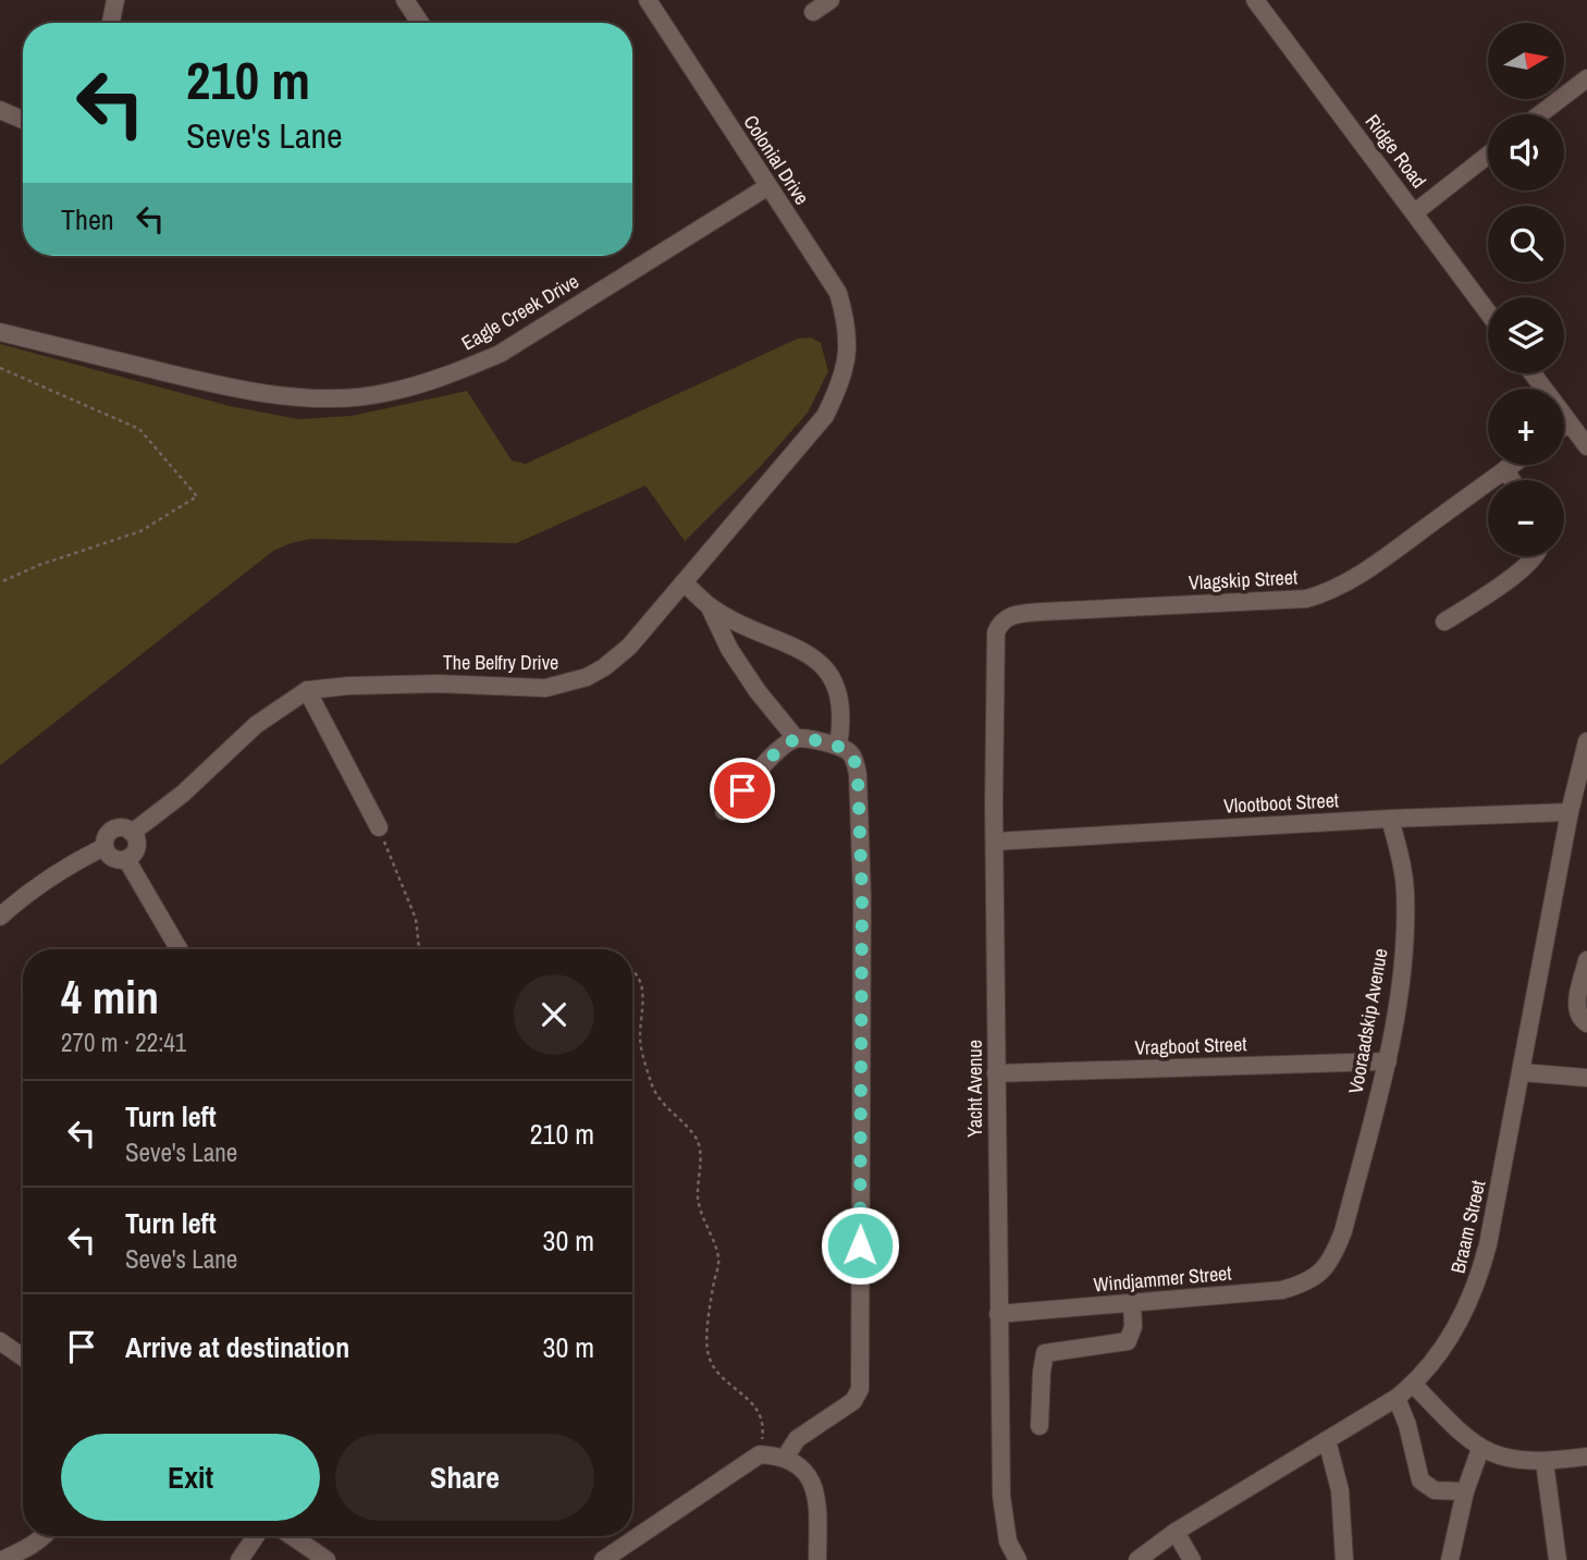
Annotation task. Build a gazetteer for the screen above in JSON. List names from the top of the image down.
{
  "streets": {
    "street": [
      "Ridge Road",
      "Colonial Drive",
      "Eagle Creek Drive",
      "Vlagskip Street",
      "The Belfry Drive",
      "Vlootboot Street",
      "Vooraadskip Avenue",
      "Vragboot Street",
      "Yacht Avenue",
      "Braam Street",
      "Windjammer Street"
    ]
  },
  "crossings": [
    ["Colonial Drive", "Eagle Creek Drive"],
    ["Colonial Drive", "The Belfry Drive"],
    ["Vlagskip Street", "Yacht Avenue"],
    ["Vlootboot Street", "Vooraadskip Avenue"],
    ["Vlootboot Street", "Yacht Avenue"],
    ["Vlootboot Street", "Braam Street"],
    ["Vooraadskip Avenue", "Vragboot Street"],
    ["Vooraadskip Avenue", "Windjammer Street"],
    ["Vragboot Street", "Yacht Avenue"],
    ["Yacht Avenue", "Windjammer Street"]
  ],
  "north": "right",
  "page": {
    "map_buttons": ["+", "−"],
    "turn": ["210 m", "Seve's Lane"],
    "then": "Then",
    "heading": ["4 min", "270 m · 22:41"],
    "list": [
      {
        "name": "Turn left",
        "note": "Seve's Lane",
        "value": "210 m"
      },
      {
        "name": "Turn left",
        "note": "Seve's Lane",
        "value": "30 m"
      },
      {
        "name": "Arrive at destination",
        "value": "30 m"
      }
    ],
    "buttons": ["Exit", "Share"]
  }
}
